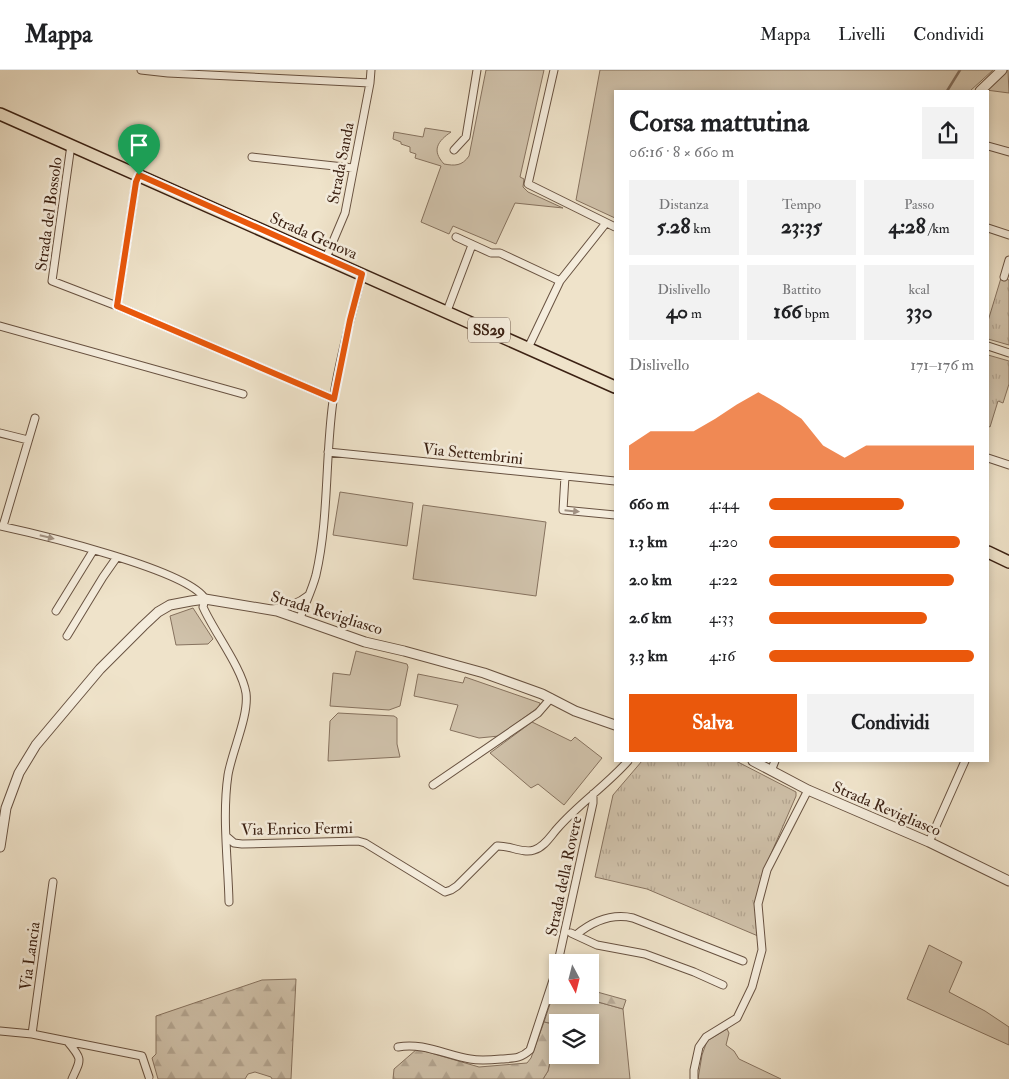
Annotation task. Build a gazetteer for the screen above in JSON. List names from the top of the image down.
{
  "streets": {
    "main road": ["Strada Genova", "SS29"],
    "street": [
      "Strada Sanda",
      "Strada del Bossolo",
      "Via Settembrini",
      "Strada Revigliasco",
      "Via Enrico Fermi",
      "Strada della Rovere",
      "Via Lancia"
    ]
  },
  "crossings": [
    ["Strada Sanda", "Strada Genova"],
    ["Strada del Bossolo", "Strada Genova"],
    ["Via Enrico Fermi", "Strada della Rovere"]
  ],
  "north": "bottom",
  "page": {
    "header": "Mappa",
    "nav": ["Mappa", "Livelli", "Condividi"],
    "heading": ["Corsa mattutina", "06:16 · 8 × 660 m"],
    "stats": [
      ["Distanza", "5.28 km"],
      ["Tempo", "23:35"],
      ["Passo", "4:28 /km"],
      ["Dislivello", "40 m"],
      ["Battito", "166 bpm"],
      ["kcal", "330"]
    ],
    "chart": ["Dislivello", "171–176 m"],
    "list": [
      {
        "name": "660 m",
        "note": "4:44"
      },
      {
        "name": "1.3 km",
        "note": "4:20"
      },
      {
        "name": "2.0 km",
        "note": "4:22"
      },
      {
        "name": "2.6 km",
        "note": "4:33"
      },
      {
        "name": "3.3 km",
        "note": "4:16"
      }
    ],
    "buttons": ["Salva", "Condividi"]
  }
}
